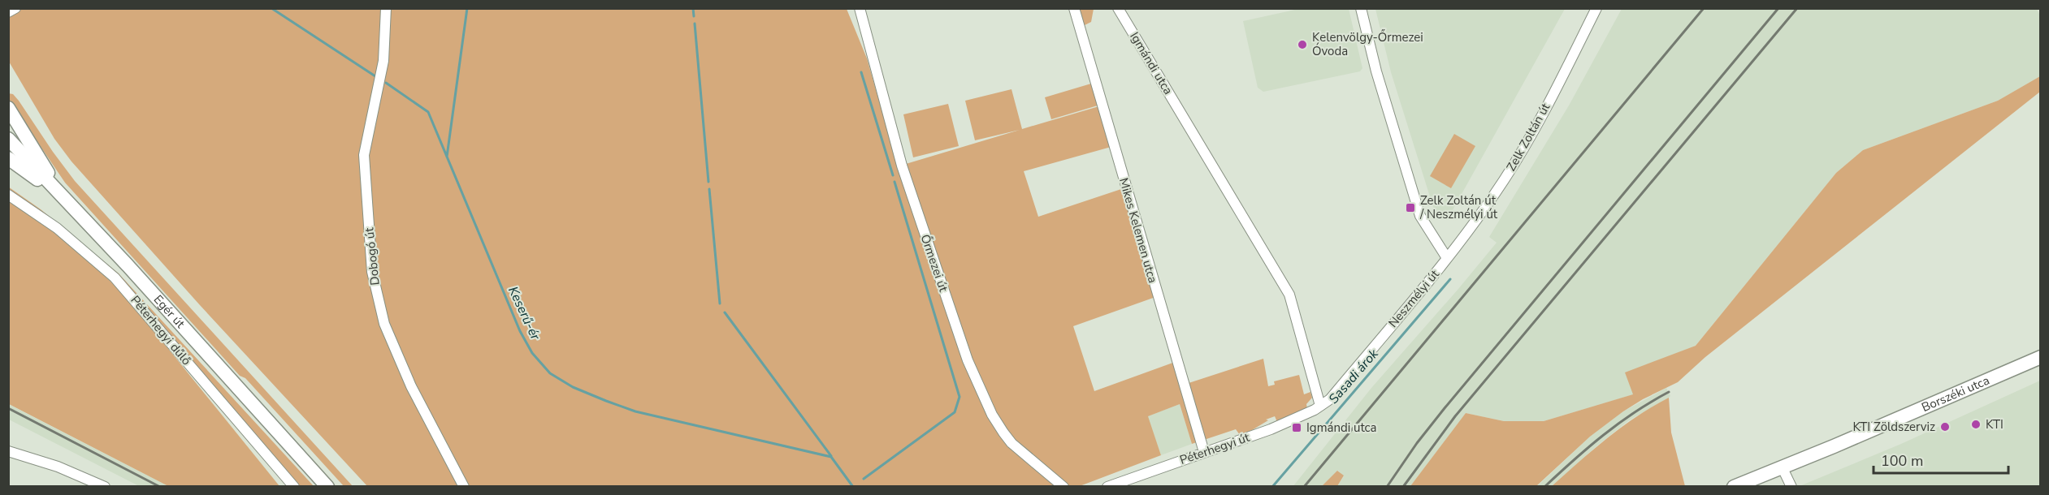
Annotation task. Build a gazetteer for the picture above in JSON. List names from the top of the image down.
{
  "streets": {
    "main road": ["Egér út", "Borszéki utca"],
    "street": [
      "Igmándi utca",
      "Zelk Zoltán út",
      "Mikes Kelemen utca",
      "Dobogó út",
      "Őrmezei út",
      "Neszmélyi út",
      "Péterhegyi dűlő",
      "Péterhegyi út"
    ]
  },
  "crossings": [
    ["Igmándi utca", "Neszmélyi út"],
    ["Igmándi utca", "Péterhegyi út"],
    ["Zelk Zoltán út", "Neszmélyi út"],
    ["Mikes Kelemen utca", "Péterhegyi út"],
    ["Neszmélyi út", "Péterhegyi út"]
  ],
  "water": ["Keserű-ér", "Sasadi árok"],
  "places": {
    "other": ["Kelenvölgy-Őrmezei Óvoda", "KTI", "KTI Zöldszerviz"],
    "transit": ["Zelk Zoltán út / Neszmélyi út", "Igmándi utca"]
  },
  "scale_bar": "100 m"
}
